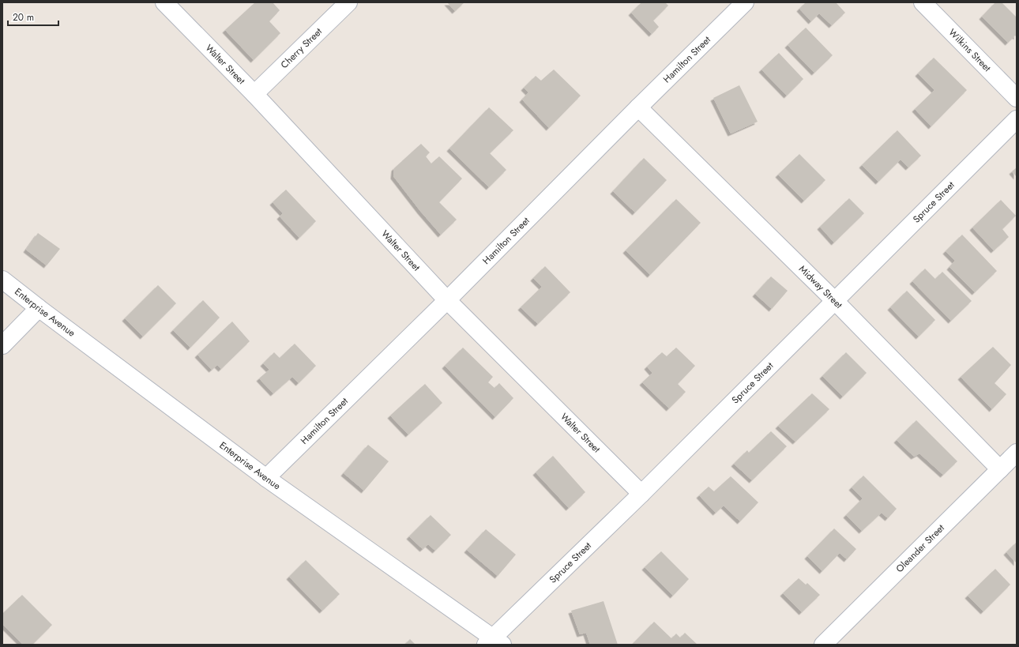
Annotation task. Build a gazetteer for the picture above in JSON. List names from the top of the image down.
{
  "streets": {
    "street": [
      "Cherry Street",
      "Wilkins Street",
      "Hamilton Street",
      "Walter Street",
      "Spruce Street",
      "Midway Street",
      "Enterprise Avenue",
      "Oleander Street"
    ]
  },
  "crossings": [
    ["Cherry Street", "Walter Street"],
    ["Hamilton Street", "Walter Street"],
    ["Hamilton Street", "Midway Street"],
    ["Hamilton Street", "Enterprise Avenue"],
    ["Walter Street", "Spruce Street"],
    ["Spruce Street", "Midway Street"],
    ["Spruce Street", "Enterprise Avenue"],
    ["Midway Street", "Oleander Street"]
  ],
  "scale_bar": "20 m"
}
